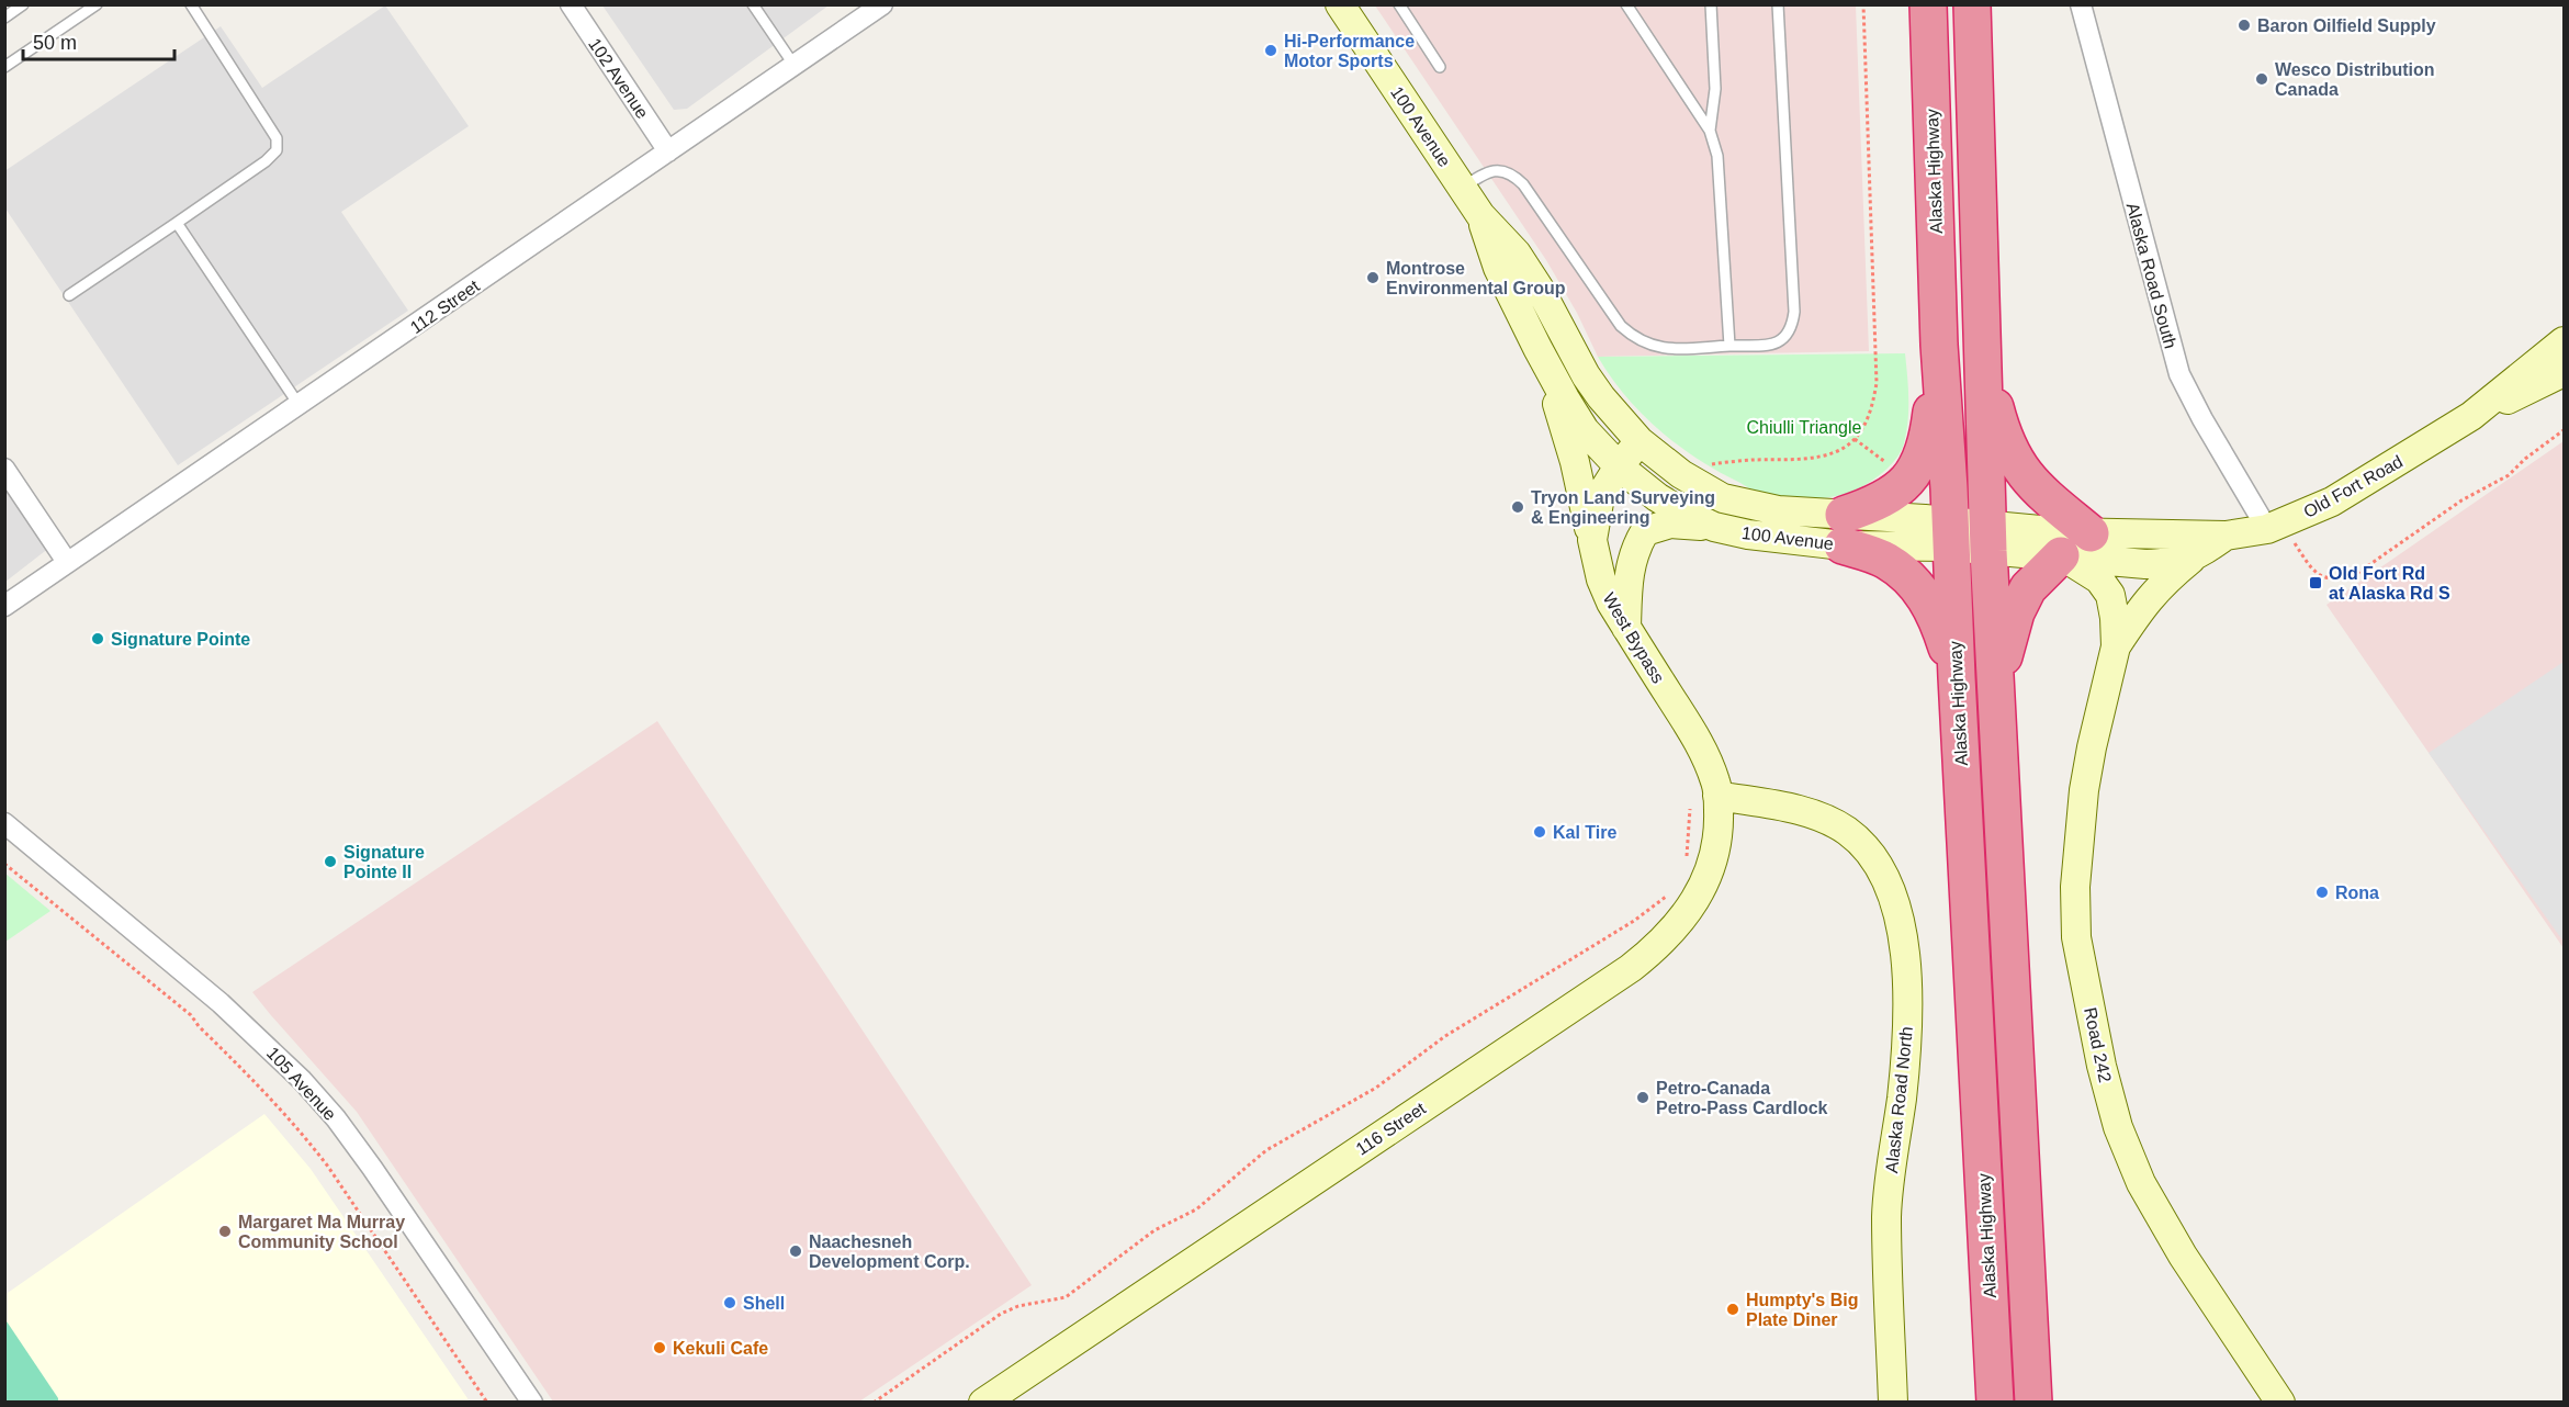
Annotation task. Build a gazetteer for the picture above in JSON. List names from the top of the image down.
{
  "streets": {
    "highway": ["Alaska Highway"],
    "main road": [
      "100 Avenue",
      "Old Fort Road",
      "West Bypass",
      "Road 242",
      "Alaska Road North",
      "116 Street"
    ],
    "street": [
      "102 Avenue",
      "Alaska Road South",
      "112 Street",
      "105 Avenue"
    ]
  },
  "crossings": [
    ["102 Avenue", "112 Street"],
    ["100 Avenue", "Alaska Highway"],
    ["100 Avenue", "Old Fort Road"],
    ["100 Avenue", "West Bypass"],
    ["Alaska Road South", "Old Fort Road"],
    ["Old Fort Road", "Road 242"],
    ["West Bypass", "Alaska Road North"],
    ["West Bypass", "116 Street"],
    ["Alaska Road North", "116 Street"]
  ],
  "parks": ["Chiulli Triangle"],
  "places": {
    "other": [
      "Baron Oilfield Supply",
      "Hi-Performance Motor Sports",
      "Wesco Distribution Canada",
      "Montrose Environmental Group",
      "Tryon Land Surveying & Engineering",
      "Signature Pointe",
      "Kal Tire",
      "Signature Pointe II",
      "Rona",
      "Petro-Canada Petro-Pass Cardlock",
      "Margaret Ma Murray Community School",
      "Naachesneh Development Corp.",
      "Shell",
      "Humpty's Big Plate Diner",
      "Kekuli Cafe"
    ],
    "transit": ["Old Fort Rd at Alaska Rd S"]
  },
  "scale_bar": "50 m"
}
